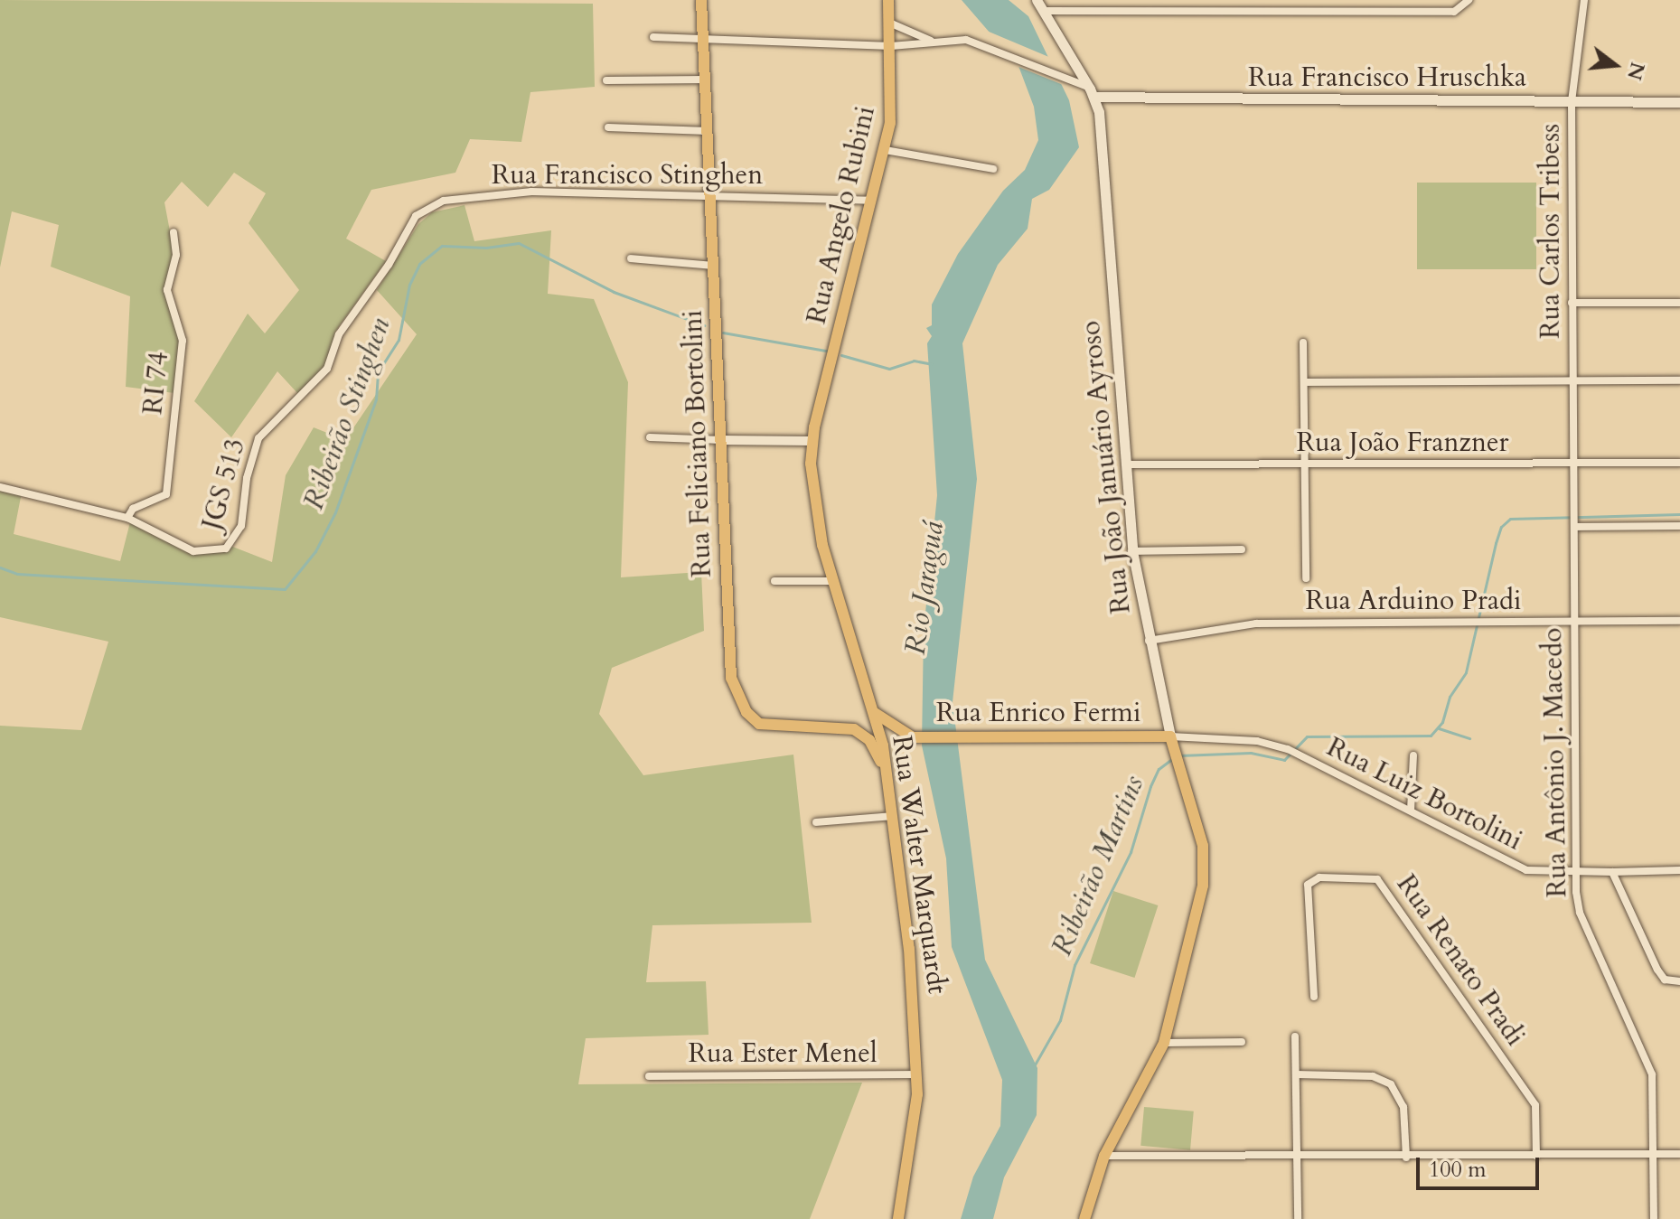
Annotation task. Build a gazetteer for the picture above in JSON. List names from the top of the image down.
{
  "streets": {
    "main road": [
      "Rua Francisco Hruschka",
      "Rua Angelo Rubini",
      "Rua Feliciano Bortolini",
      "Rua João Januário Ayroso",
      "Rua Enrico Fermi",
      "Rua Walter Marquardt"
    ],
    "street": [
      "Rua Francisco Stinghen",
      "Rua Carlos Tribess",
      "RI 74",
      "Rua João Franzner",
      "JGS 513",
      "Rua Arduino Pradi",
      "Rua Antônio J. Macedo",
      "Rua Luiz Bortolini",
      "Rua Renato Pradi",
      "Rua Ester Menel"
    ]
  },
  "crossings": [
    ["Rua Francisco Hruschka", "Rua Carlos Tribess"],
    ["Rua Francisco Hruschka", "Rua João Januário Ayroso"],
    ["Rua Francisco Stinghen", "Rua Angelo Rubini"],
    ["Rua Francisco Stinghen", "Rua Feliciano Bortolini"],
    ["Rua Francisco Stinghen", "JGS 513"],
    ["Rua Angelo Rubini", "Rua Walter Marquardt"],
    ["Rua Carlos Tribess", "Rua João Franzner"],
    ["Rua Carlos Tribess", "Rua Antônio J. Macedo"],
    ["RI 74", "JGS 513"],
    ["Rua João Franzner", "Rua João Januário Ayroso"],
    ["Rua João Franzner", "Rua Antônio J. Macedo"],
    ["Rua João Januário Ayroso", "Rua Arduino Pradi"],
    ["Rua João Januário Ayroso", "Rua Enrico Fermi"],
    ["Rua João Januário Ayroso", "Rua Luiz Bortolini"],
    ["Rua Arduino Pradi", "Rua Antônio J. Macedo"],
    ["Rua Enrico Fermi", "Rua Luiz Bortolini"],
    ["Rua Enrico Fermi", "Rua Walter Marquardt"],
    ["Rua Antônio J. Macedo", "Rua Luiz Bortolini"],
    ["Rua Walter Marquardt", "Rua Ester Menel"]
  ],
  "water": ["Ribeirão Stinghen", "Rio Jaraguá", "Ribeirão Martins"],
  "scale_bar": "100 m",
  "north": "right"
}
